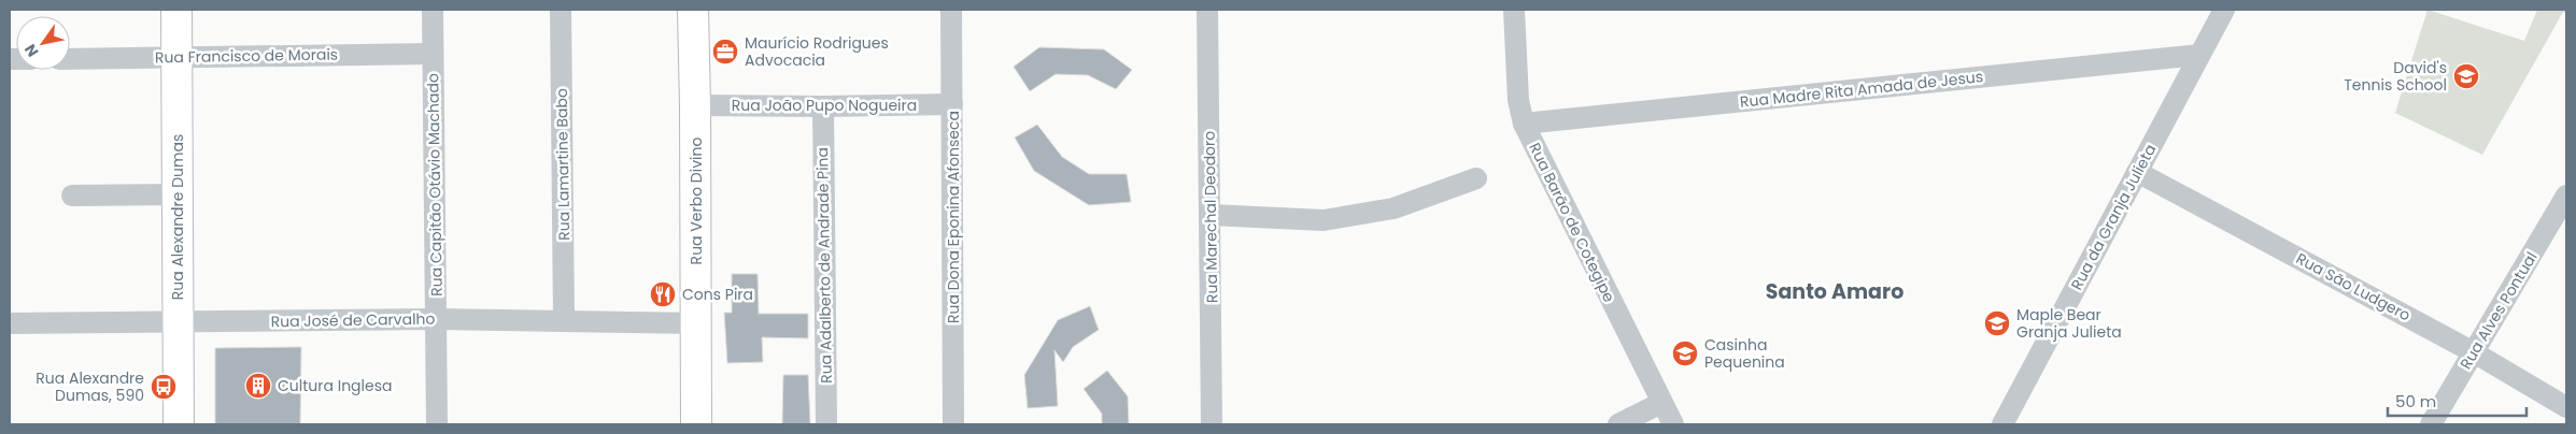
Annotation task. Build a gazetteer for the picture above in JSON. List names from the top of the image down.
{
  "streets": {
    "street": [
      "Rua Francisco de Morais",
      "Rua Madre Rita Amada de Jesus",
      "Rua João Pupo Nogueira",
      "Rua Lamartine Babo",
      "Rua Capitão Otávio Machado",
      "Rua Verbo Divino",
      "Rua Alexandre Dumas",
      "Rua Dona Eponina Afonseca",
      "Rua Marechal Deodoro",
      "Rua da Granja Julieta",
      "Rua Barão de Cotegipe",
      "Rua Adalberto de Andrade Pina",
      "Rua São Ludgero",
      "Rua Alves Pontual",
      "Rua José de Carvalho"
    ]
  },
  "crossings": [
    ["Rua Francisco de Morais", "Rua Capitão Otávio Machado"],
    ["Rua Francisco de Morais", "Rua Alexandre Dumas"],
    ["Rua Madre Rita Amada de Jesus", "Rua da Granja Julieta"],
    ["Rua Madre Rita Amada de Jesus", "Rua Barão de Cotegipe"],
    ["Rua João Pupo Nogueira", "Rua Verbo Divino"],
    ["Rua João Pupo Nogueira", "Rua Dona Eponina Afonseca"],
    ["Rua João Pupo Nogueira", "Rua Adalberto de Andrade Pina"],
    ["Rua Lamartine Babo", "Rua José de Carvalho"],
    ["Rua Capitão Otávio Machado", "Rua José de Carvalho"],
    ["Rua Verbo Divino", "Rua José de Carvalho"],
    ["Rua Alexandre Dumas", "Rua José de Carvalho"],
    ["Rua da Granja Julieta", "Rua São Ludgero"],
    ["Rua São Ludgero", "Rua Alves Pontual"]
  ],
  "districts": ["Santo Amaro"],
  "places": {
    "office": ["Maurício Rodrigues Advocacia"],
    "school or university": ["David's Tennis School", "Maple Bear Granja Julieta", "Casinha Pequenina"],
    "restaurant": ["Cons Pira"],
    "building": ["Cultura Inglesa"],
    "bus stop": ["Rua Alexandre Dumas, 590"]
  },
  "scale_bar": "50 m",
  "north": "bottom left"
}
